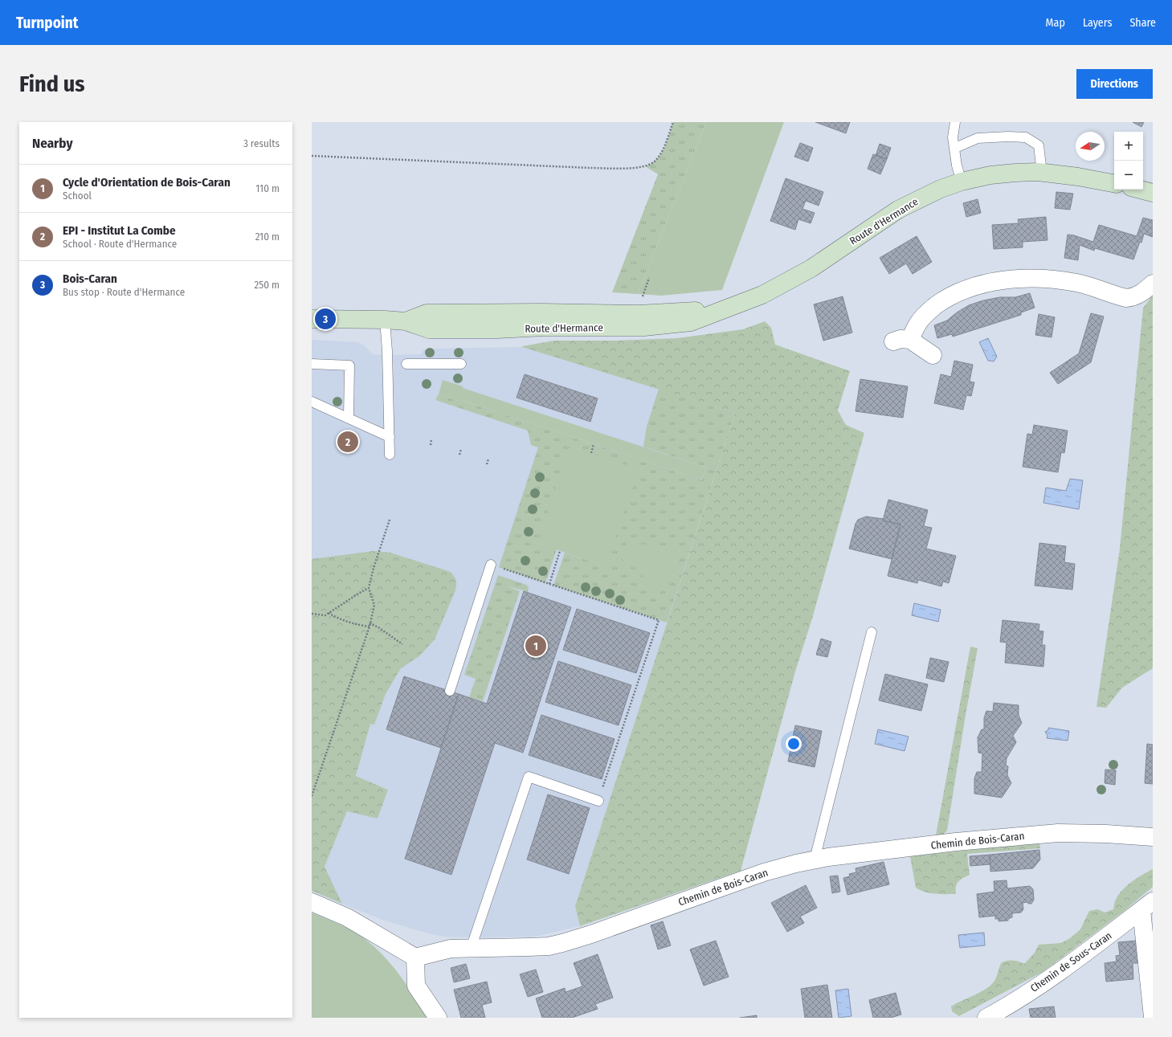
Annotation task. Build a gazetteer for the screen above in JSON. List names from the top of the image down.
{
  "streets": {
    "main road": ["Route d'Hermance"],
    "street": ["Chemin de Bois-Caran", "Chemin de Sous-Caran"]
  },
  "north": "left",
  "page": {
    "header": "Turnpoint",
    "nav": ["Map", "Layers", "Share"],
    "buttons": "Directions",
    "title": "Find us",
    "heading": ["Nearby", "3 results"],
    "map_buttons": ["+", "−"],
    "list": [
      {
        "mark": "1",
        "name": "Cycle d'Orientation de Bois-Caran",
        "note": "School",
        "value": "110 m"
      },
      {
        "mark": "2",
        "name": "EPI - Institut La Combe",
        "note": "School · Route d'Hermance",
        "value": "210 m"
      },
      {
        "mark": "3",
        "name": "Bois-Caran",
        "note": "Bus stop · Route d'Hermance",
        "value": "250 m"
      }
    ],
    "pins": ["3", "2", "1"]
  }
}
